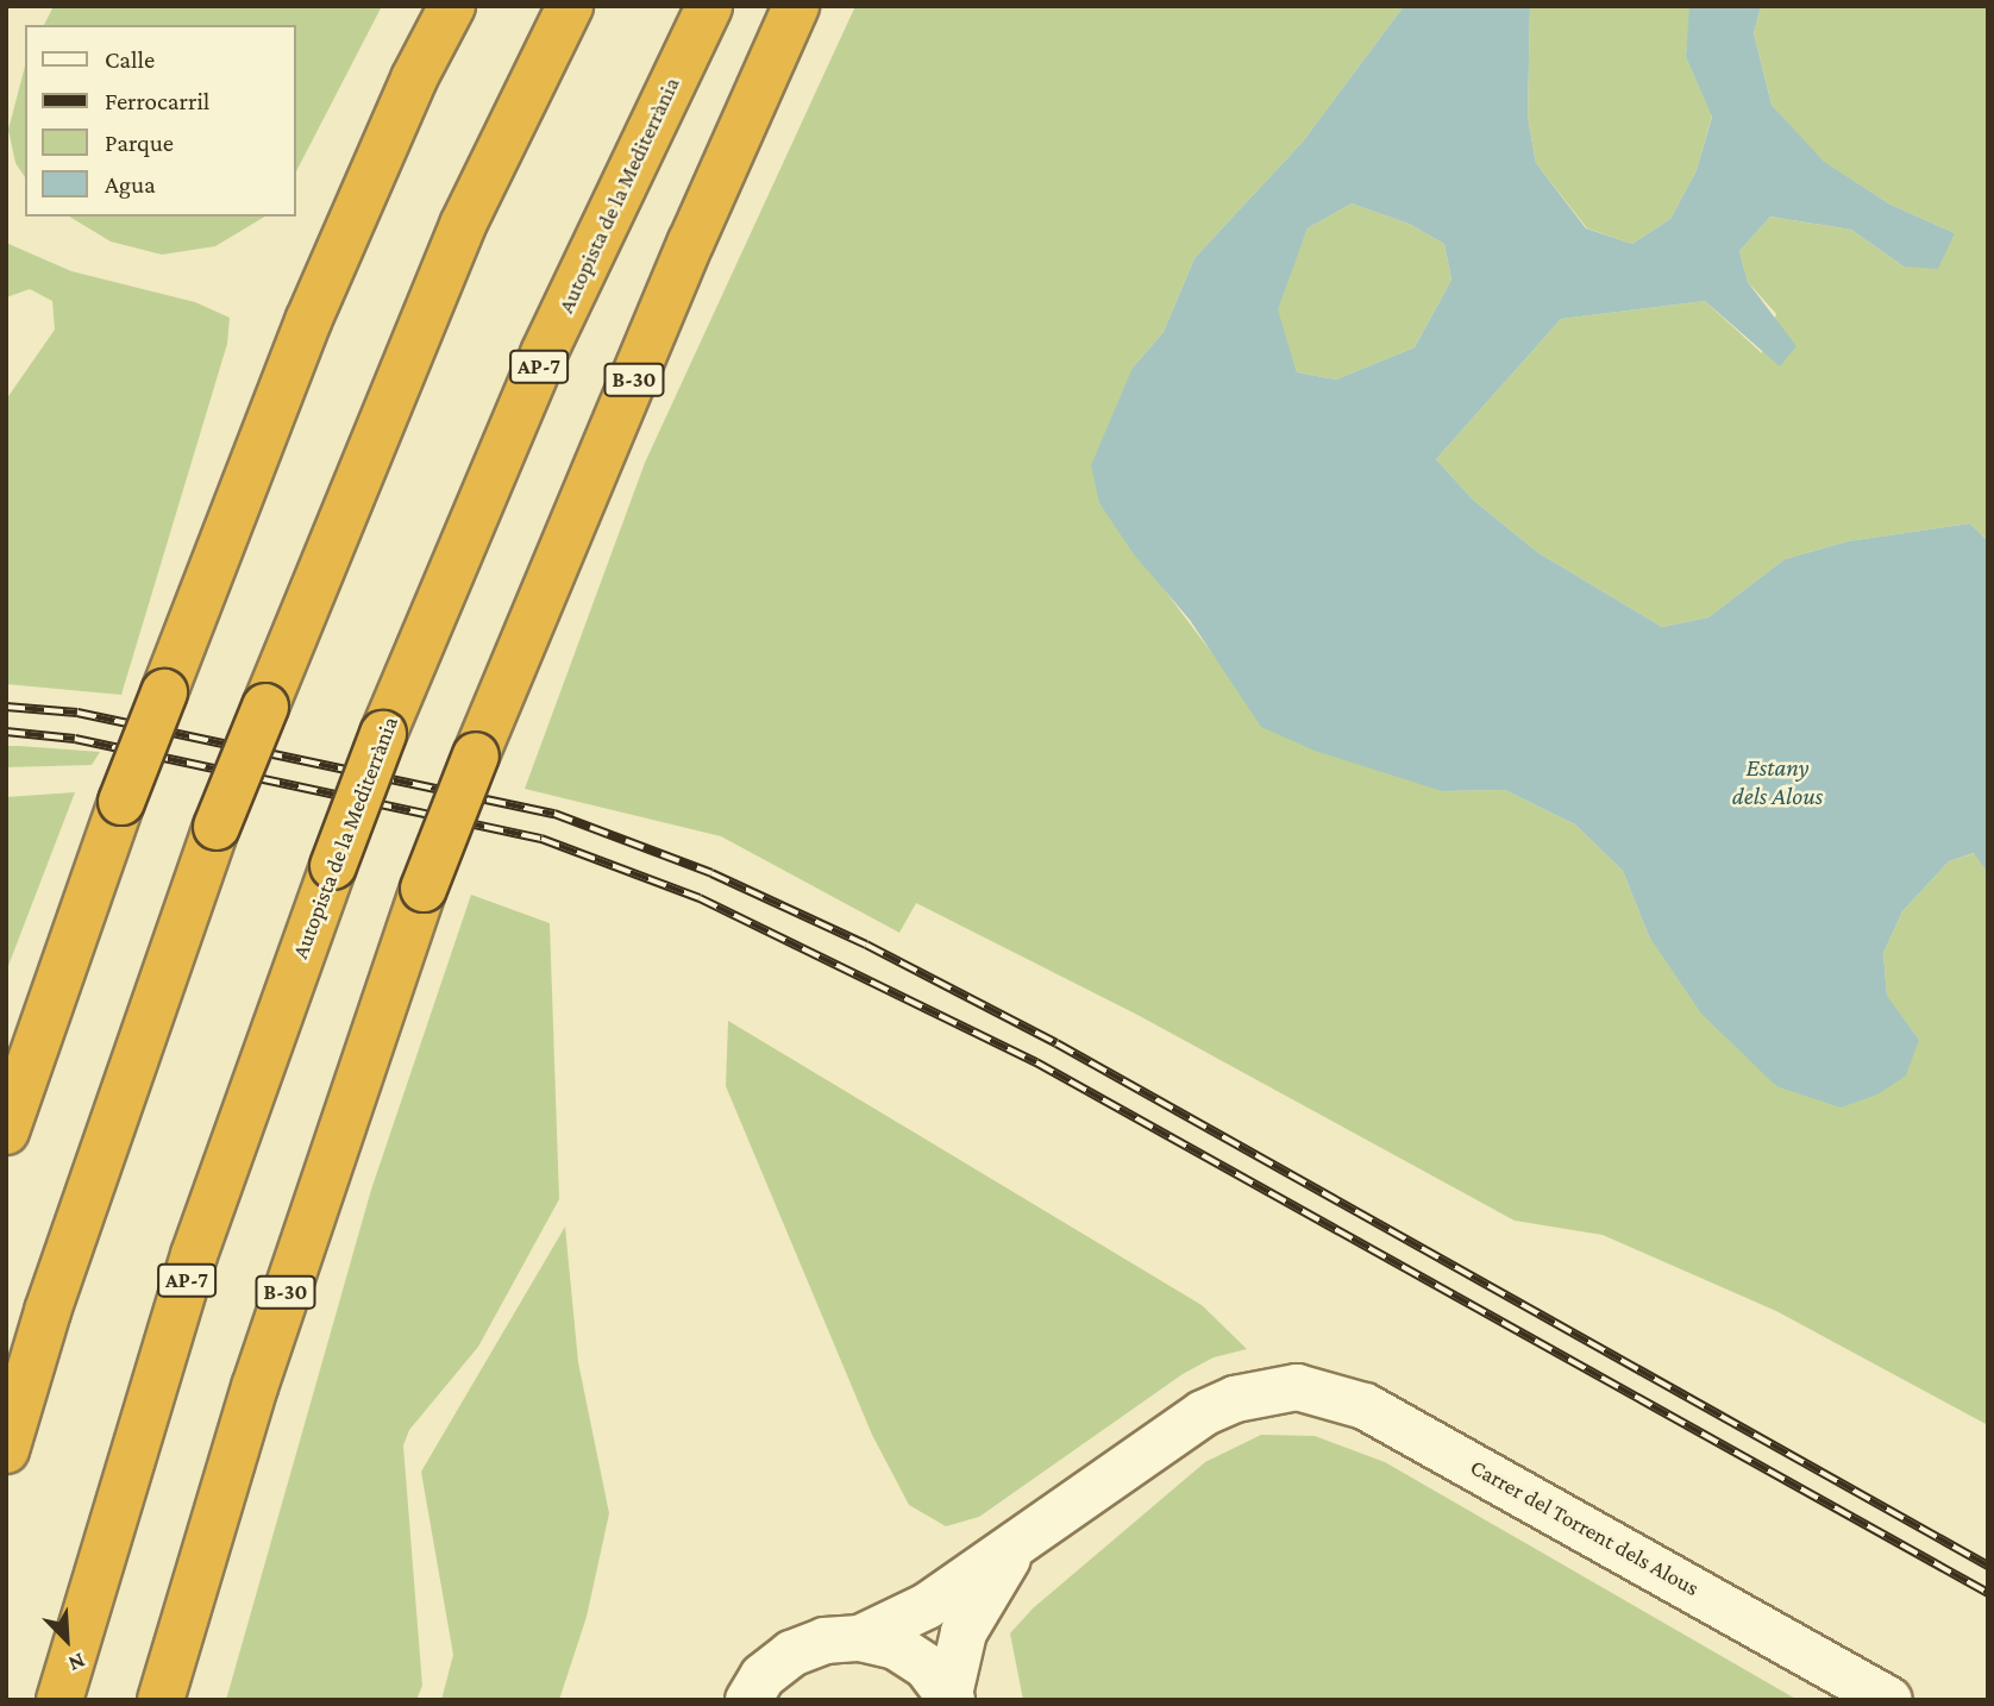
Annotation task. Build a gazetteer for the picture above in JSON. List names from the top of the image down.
{
  "streets": {
    "highway": ["Autopista de la Mediterrània", "AP-7", "B-30"],
    "street": ["Carrer del Torrent dels Alous"]
  },
  "water": ["Estany dels Alous"],
  "legend": [
    "Calle",
    "Ferrocarril",
    "Parque",
    "Agua"
  ],
  "north": "bottom right"
}
